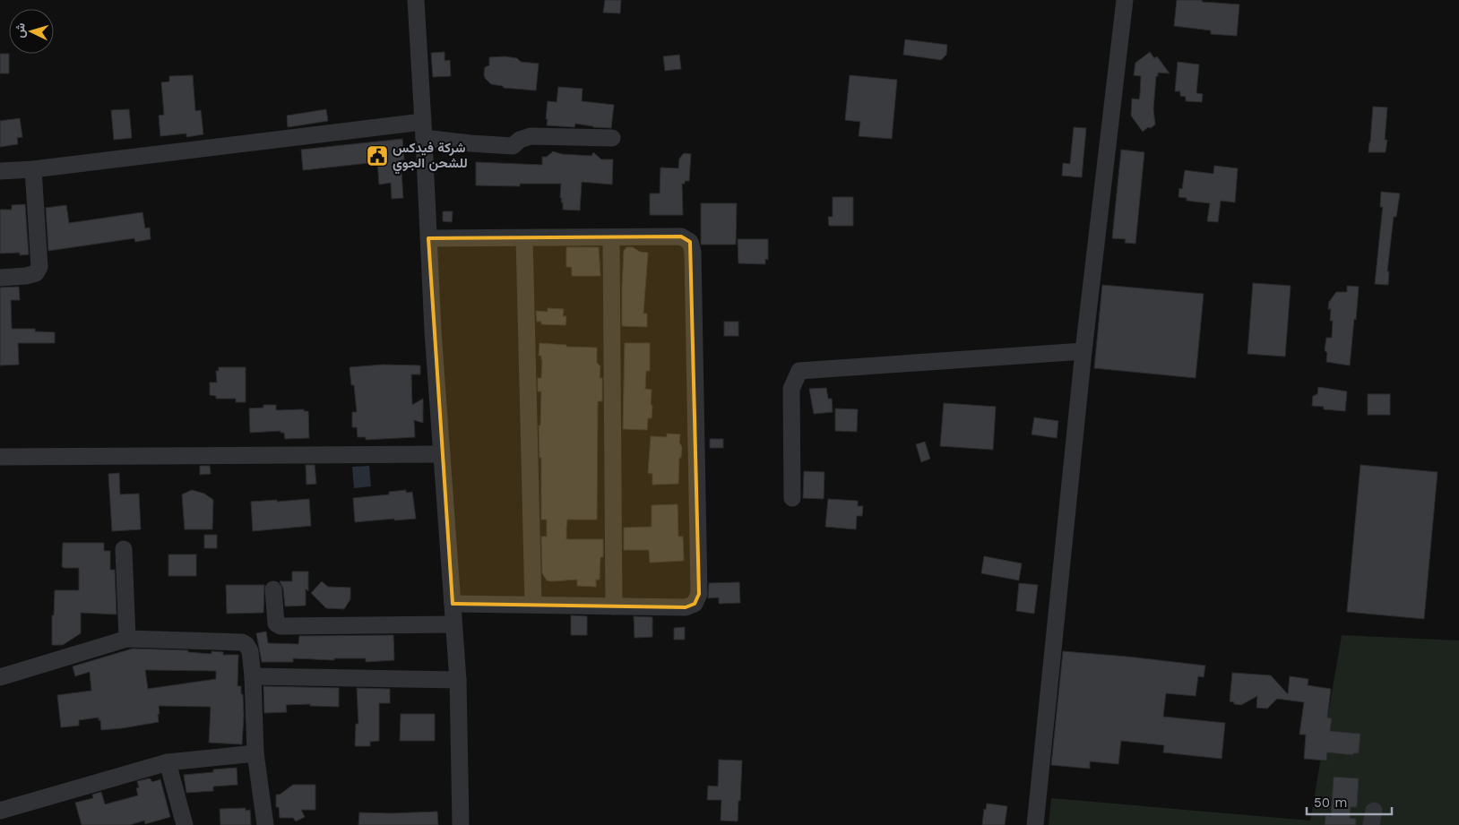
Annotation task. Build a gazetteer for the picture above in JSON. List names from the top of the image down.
{
  "places": {
    "public building": ["شركة فيدكس للشحن الجوي"]
  },
  "scale_bar": "50 m",
  "north": "left"
}
